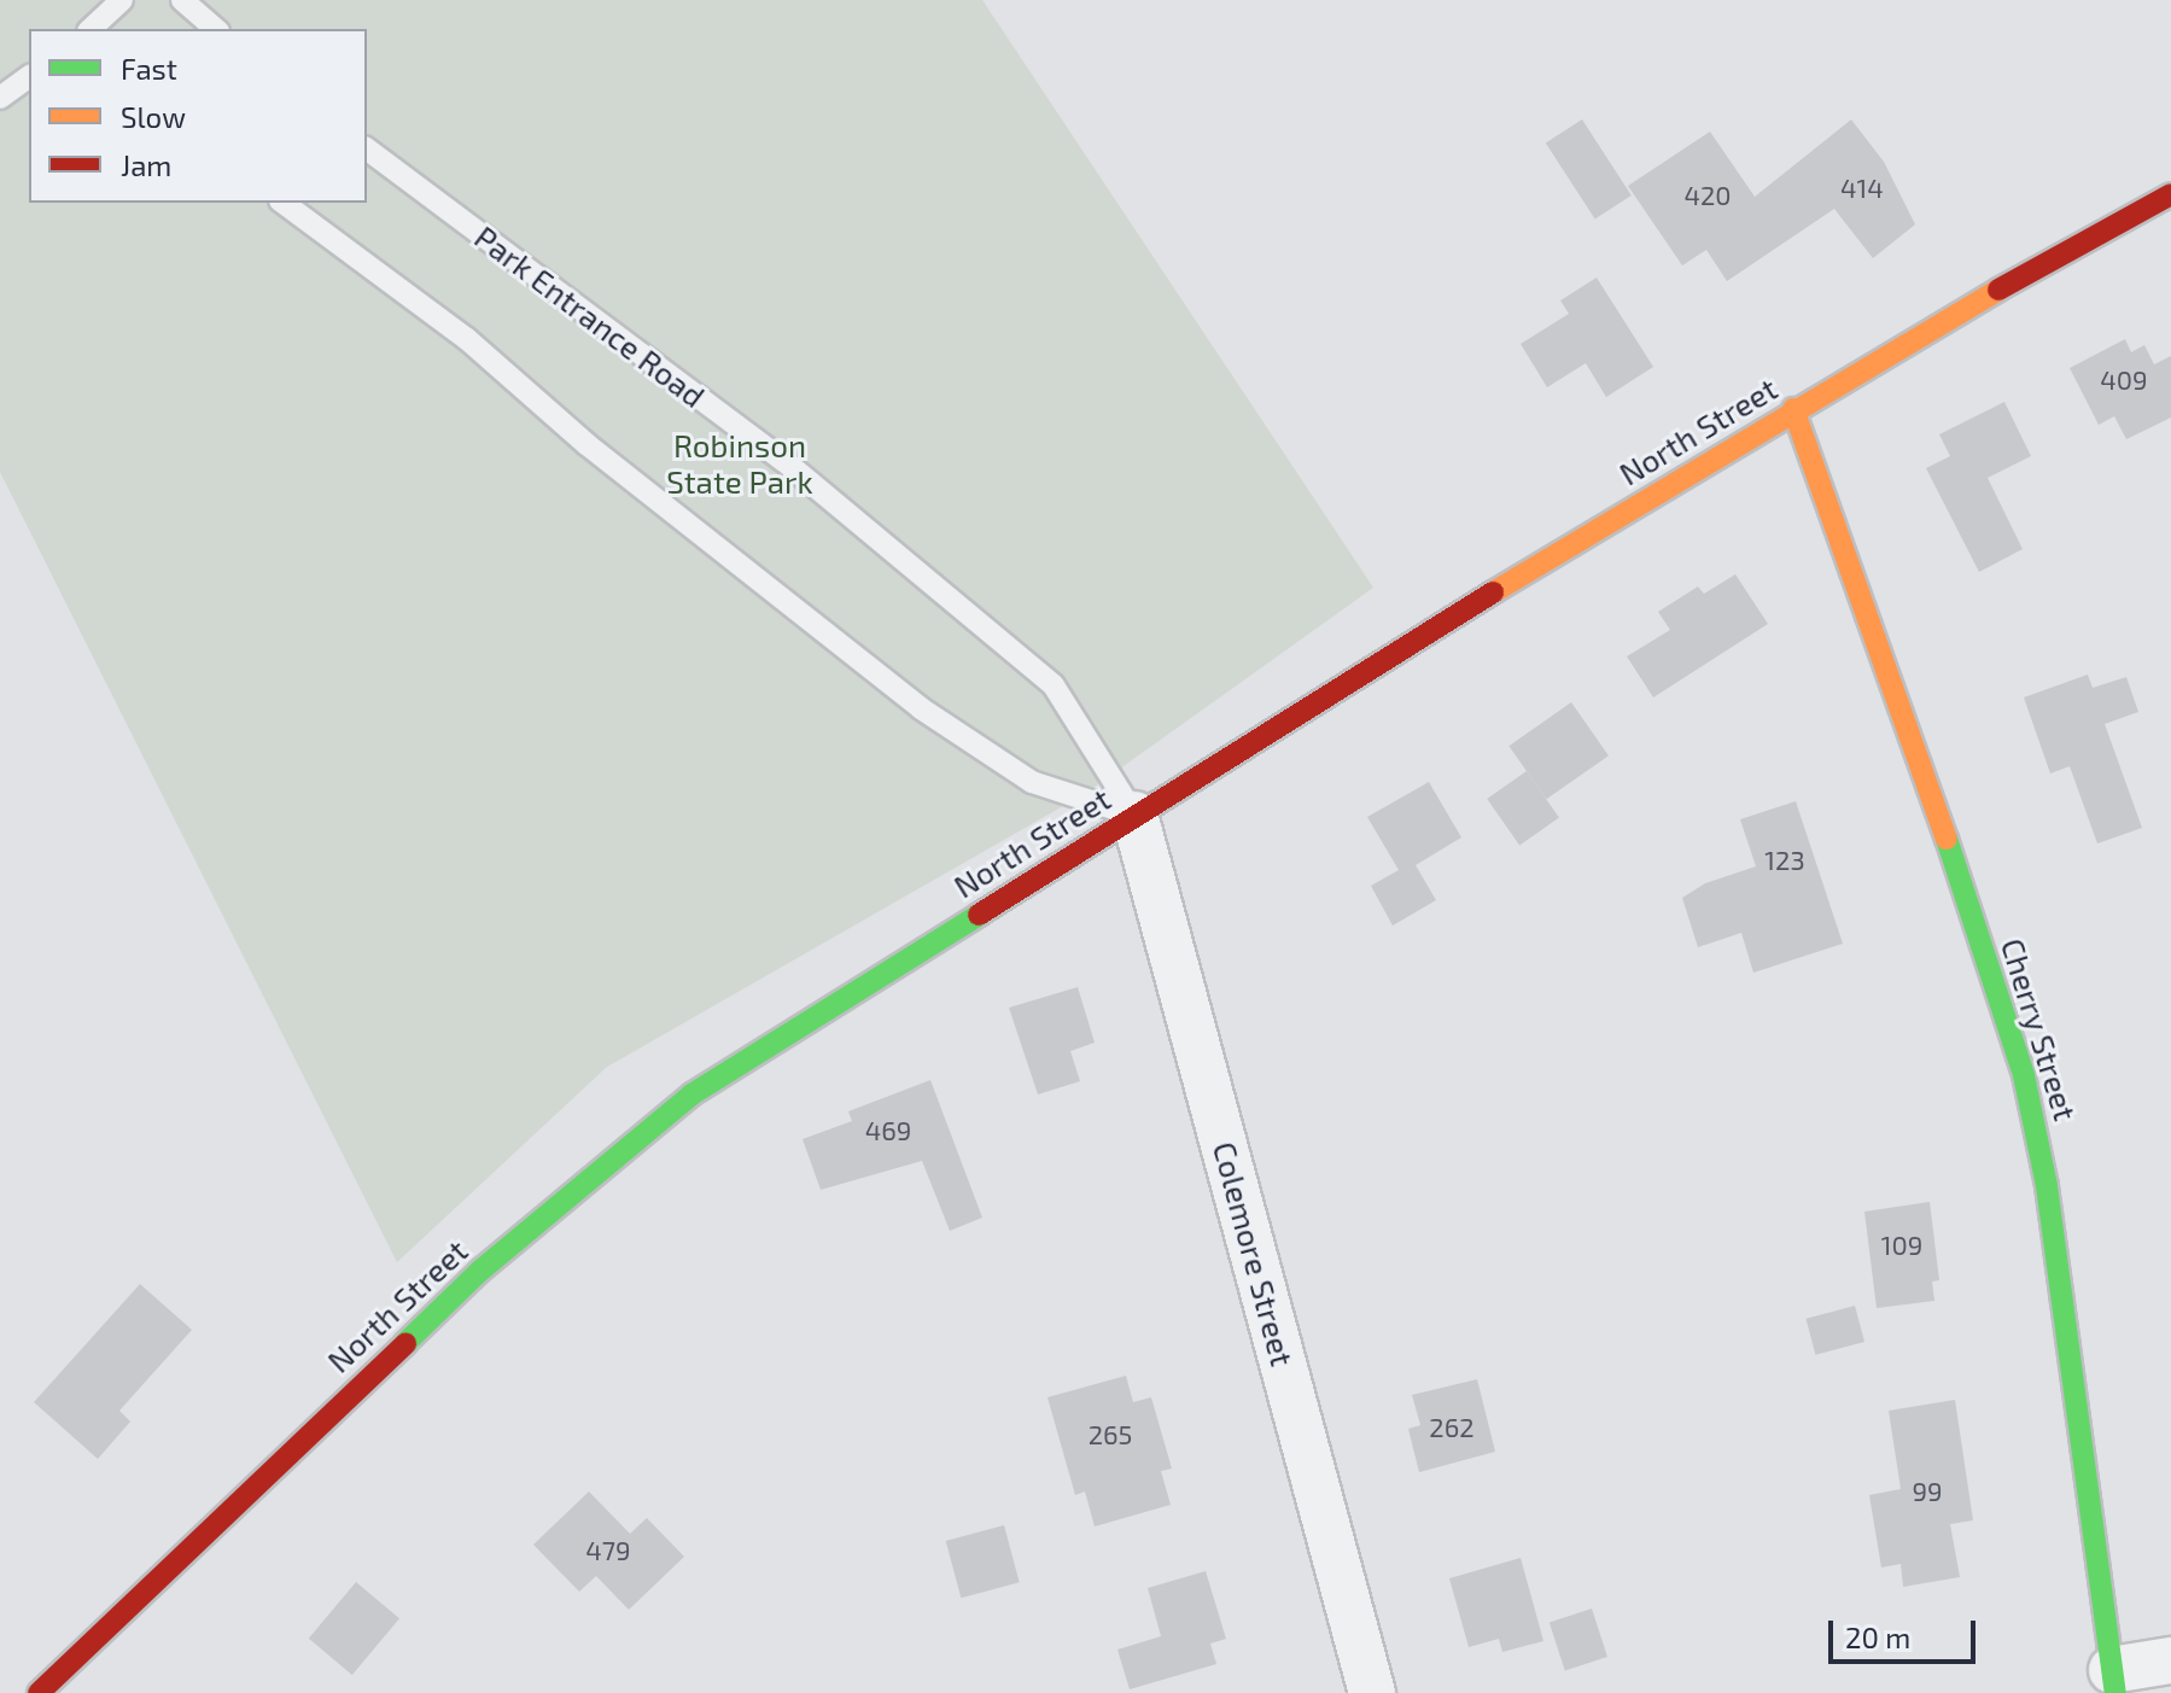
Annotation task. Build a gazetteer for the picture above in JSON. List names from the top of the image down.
{
  "streets": {
    "main road": ["North Street", "Cherry Street"],
    "street": ["Colemore Street"],
    "lane": ["Park Entrance Road"]
  },
  "crossings": [
    ["Park Entrance Road", "North Street"],
    ["Park Entrance Road", "Colemore Street"],
    ["North Street", "Cherry Street"],
    ["North Street", "Colemore Street"]
  ],
  "parks": ["Robinson State Park"],
  "house_numbers": [
    "414",
    "420",
    "409",
    "123",
    "469",
    "109",
    "262",
    "265",
    "99",
    "479"
  ],
  "legend": ["Fast", "Slow", "Jam"],
  "scale_bar": "20 m"
}
